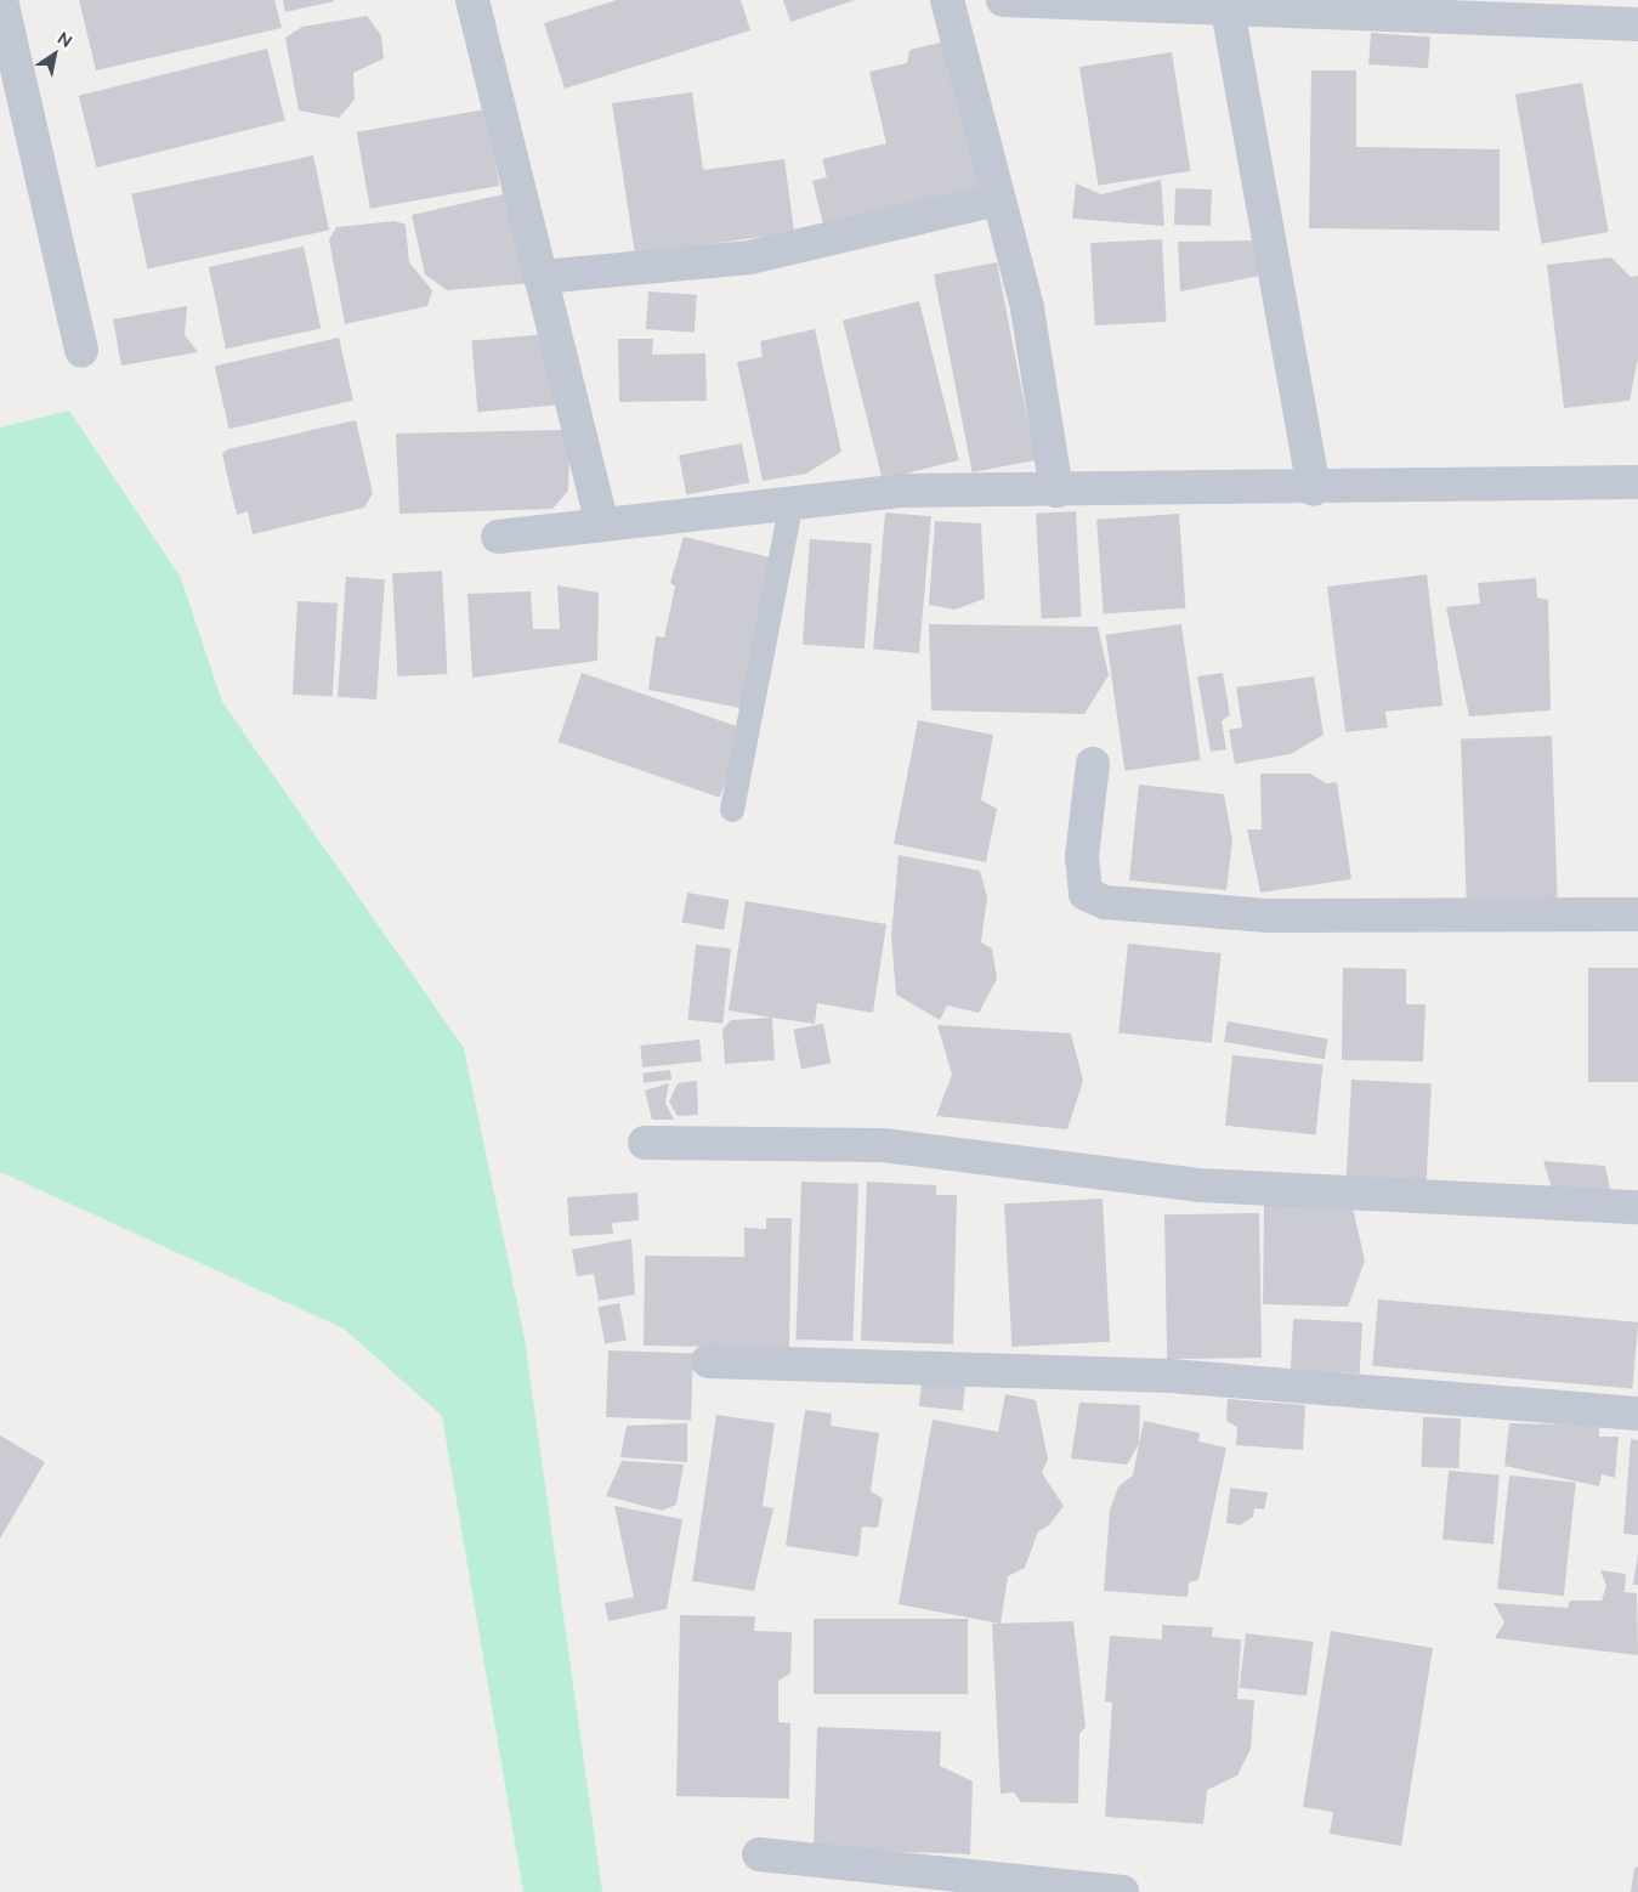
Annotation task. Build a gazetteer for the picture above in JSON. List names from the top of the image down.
{
  "north": "top right"
}
